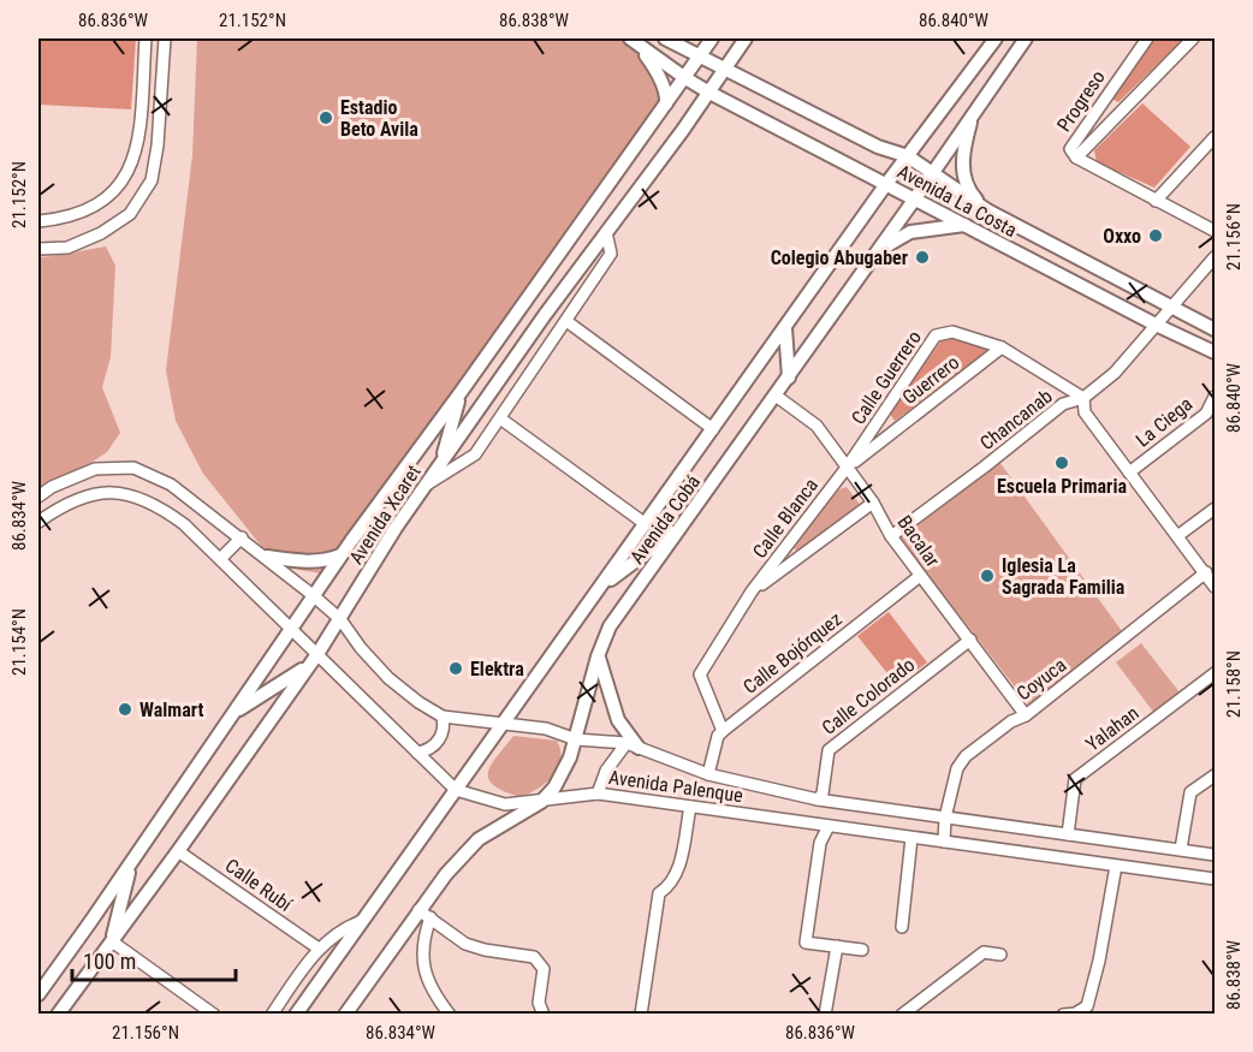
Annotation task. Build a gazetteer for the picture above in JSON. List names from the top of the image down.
{
  "streets": {
    "main road": ["Avenida La Costa", "Avenida Xcaret", "Avenida Cobá"],
    "street": [
      "Progreso",
      "Calle Guerrero",
      "Guerrero",
      "Chancanab",
      "La Ciega",
      "Calle Blanca",
      "Bacalar",
      "Calle Bojórquez",
      "Coyuca",
      "Calle Colorado",
      "Yalahan",
      "Avenida Palenque",
      "Calle Rubí"
    ]
  },
  "crossings": [
    ["Avenida La Costa", "Chancanab"],
    ["Avenida La Costa", "Avenida Xcaret"],
    ["Avenida La Costa", "Avenida Cobá"],
    ["Calle Guerrero", "Guerrero"],
    ["Calle Guerrero", "Chancanab"],
    ["Calle Guerrero", "Calle Blanca"],
    ["Calle Guerrero", "Bacalar"],
    ["Guerrero", "Calle Blanca"],
    ["Guerrero", "Bacalar"],
    ["Chancanab", "Bacalar"],
    ["Avenida Xcaret", "Avenida Palenque"],
    ["Avenida Xcaret", "Calle Rubí"],
    ["Calle Blanca", "Bacalar"],
    ["Calle Blanca", "Calle Bojórquez"],
    ["Avenida Cobá", "Bacalar"],
    ["Avenida Cobá", "Avenida Palenque"],
    ["Bacalar", "Calle Bojórquez"],
    ["Bacalar", "Coyuca"],
    ["Bacalar", "Calle Colorado"],
    ["Coyuca", "Avenida Palenque"],
    ["Calle Colorado", "Avenida Palenque"],
    ["Yalahan", "Avenida Palenque"]
  ],
  "places": [
    "Estadio Beto Avila",
    "Oxxo",
    "Colegio Abugaber",
    "Escuela Primaria",
    "Iglesia La Sagrada Familia",
    "Elektra",
    "Walmart"
  ],
  "scale_bar": "100 m",
  "coordinates": [
    "86.836°W",
    "21.152°N",
    "86.838°W",
    "86.840°W",
    "21.156°N",
    "86.834°W",
    "21.154°N",
    "21.158°N"
  ]
}
